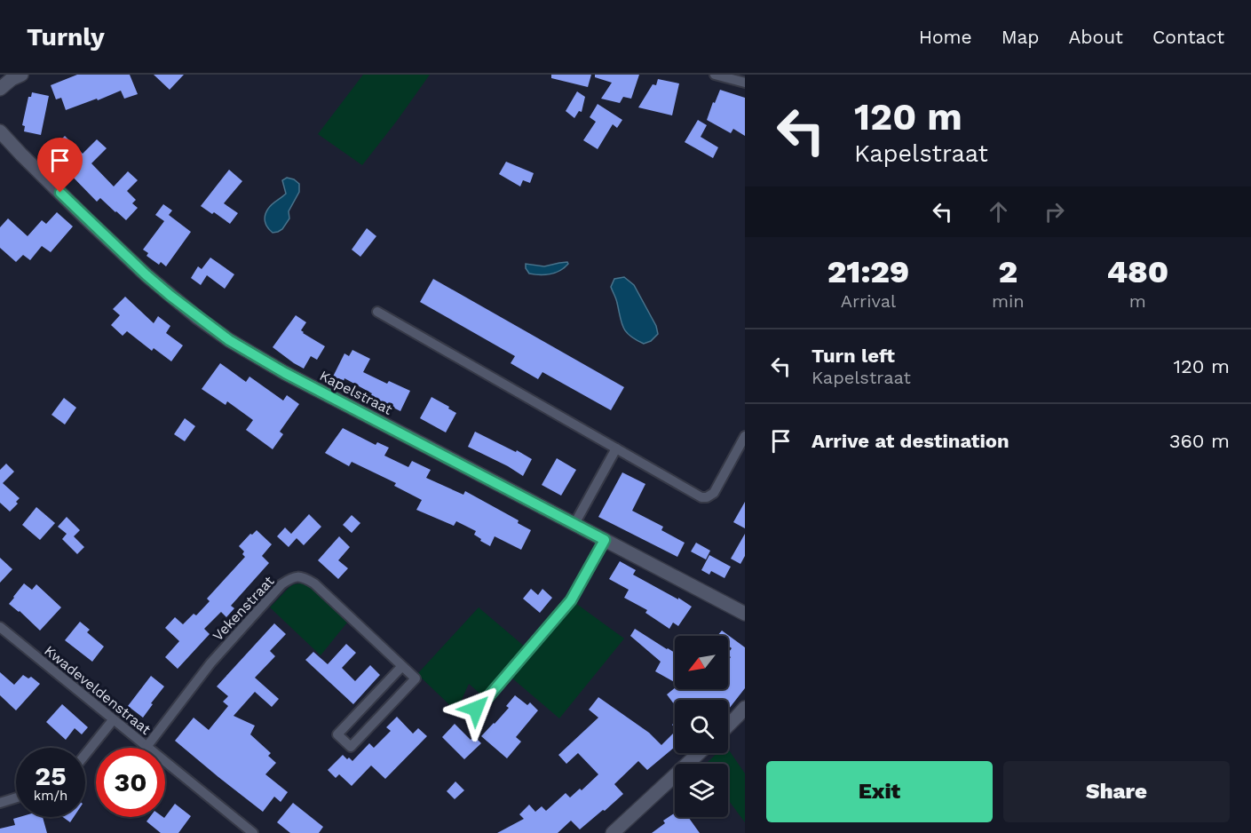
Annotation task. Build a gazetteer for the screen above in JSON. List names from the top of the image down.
{
  "streets": {
    "main road": ["Kapelstraat"],
    "street": ["Vekenstraat", "Kwadeveldenstraat"]
  },
  "crossings": [
    ["Vekenstraat", "Kwadeveldenstraat"]
  ],
  "north": "bottom left",
  "page": {
    "header": "Turnly",
    "nav": [
      "Home",
      "Map",
      "About",
      "Contact"
    ],
    "turn": ["120 m", "Kapelstraat"],
    "eta": [
      "21:29",
      "Arrival",
      "2",
      "min",
      "480",
      "m"
    ],
    "list": [
      {
        "name": "Turn left",
        "note": "Kapelstraat",
        "value": "120 m"
      },
      {
        "name": "Arrive at destination",
        "value": "360 m"
      }
    ],
    "speed": "25 km/h",
    "limit": "30",
    "buttons": ["Exit", "Share"]
  }
}
